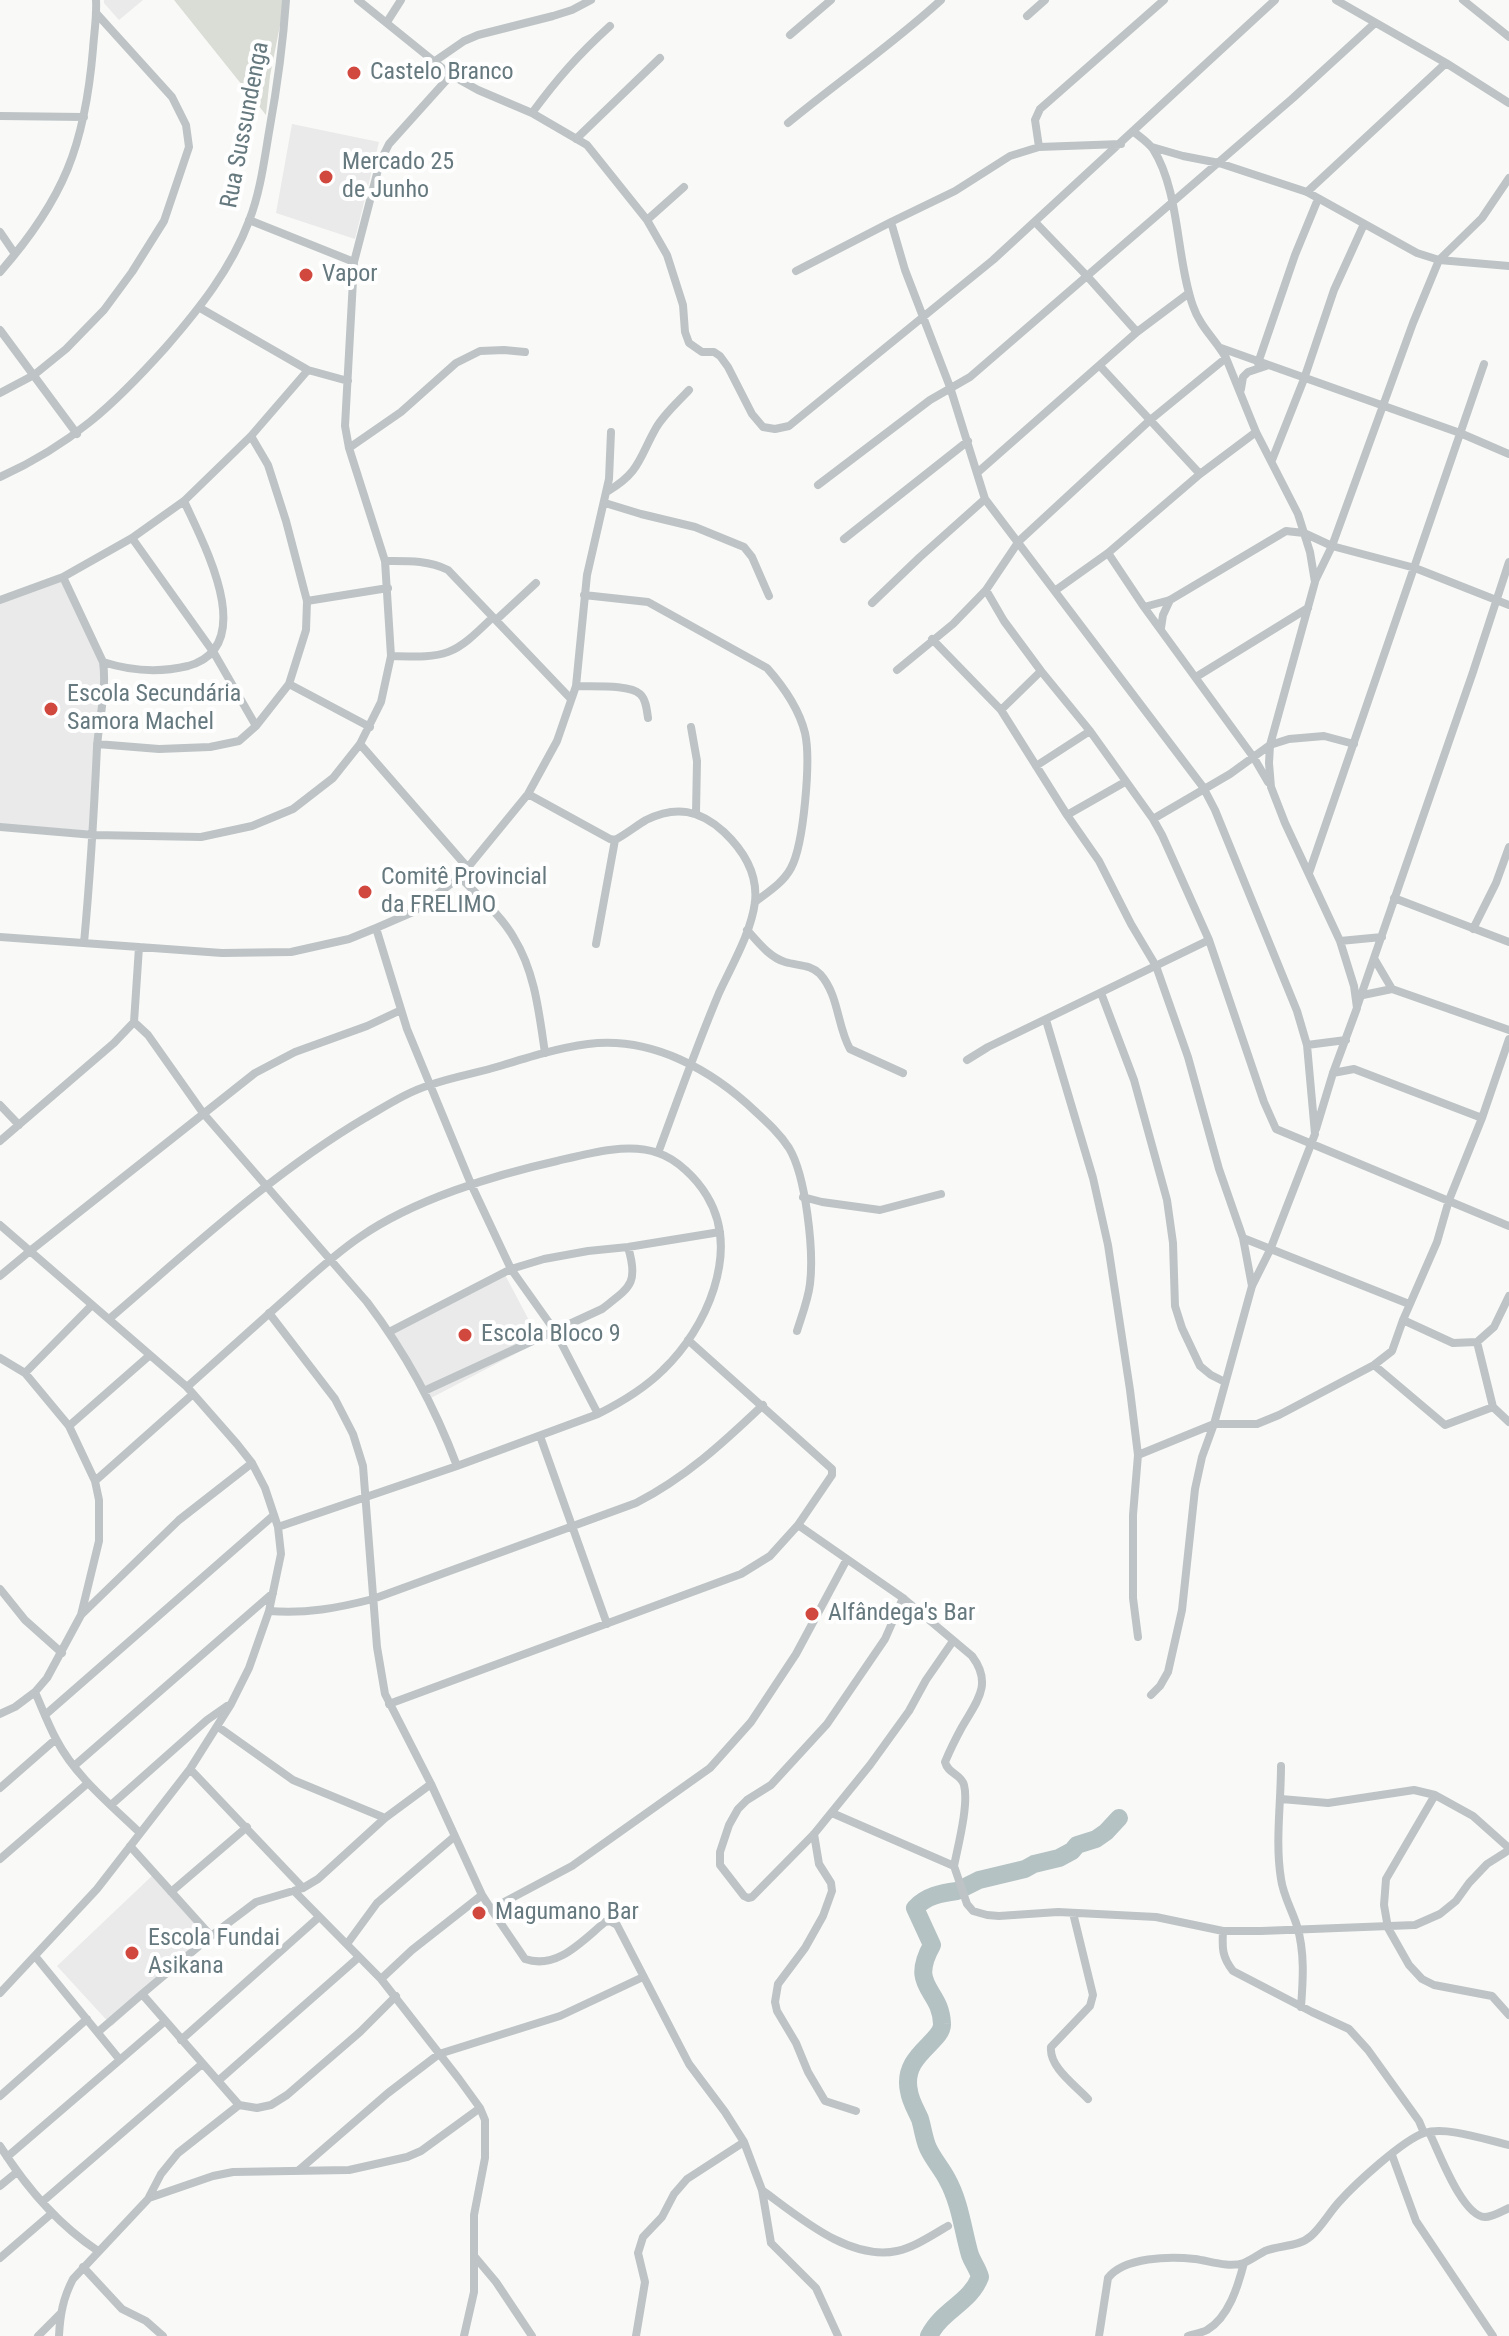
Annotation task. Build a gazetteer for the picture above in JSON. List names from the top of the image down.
{
  "streets": {
    "street": ["Rua Sussundenga"]
  },
  "places": [
    "Castelo Branco",
    "Mercado 25 de Junho",
    "Vapor",
    "Escola Secundária Samora Machel",
    "Comitê Provincial da FRELIMO",
    "Escola Bloco 9",
    "Alfândega's Bar",
    "Magumano Bar",
    "Escola Fundai Asikana"
  ]
}
